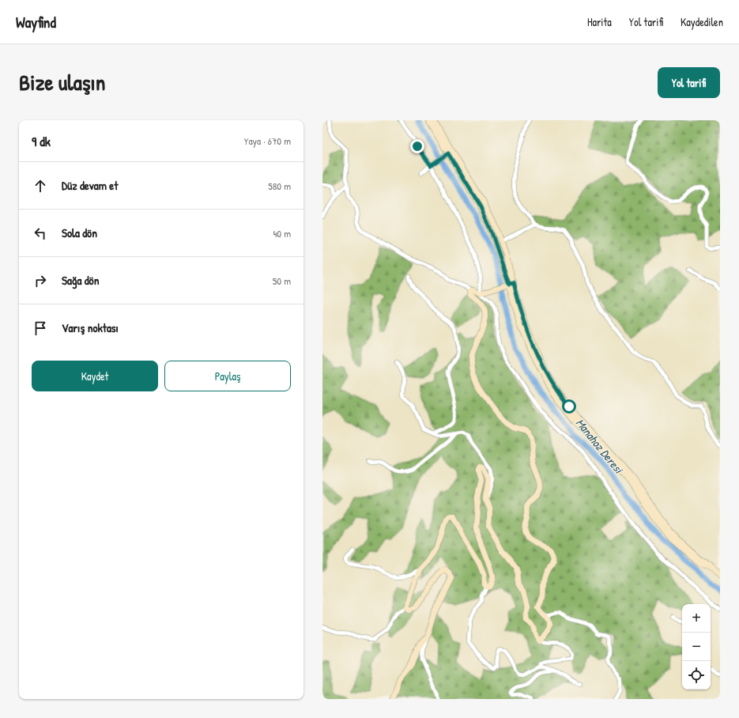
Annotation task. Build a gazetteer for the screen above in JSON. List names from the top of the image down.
{
  "water": ["Manahoz Deresi"],
  "page": {
    "header": "Wayfind",
    "nav": ["Harita", "Yol tarifi", "Kaydedilen"],
    "title": "Bize ulaşın",
    "buttons": [
      "Yol tarifi",
      ["Kaydet", "Paylaş"]
    ],
    "heading": ["9 dk", "Yaya · 670 m"],
    "list": [
      ["Düz devam et", "580 m"],
      ["Sola dön", "40 m"],
      ["Sağa dön", "50 m"],
      "Varış noktası"
    ],
    "map_buttons": ["+", "−"]
  }
}
